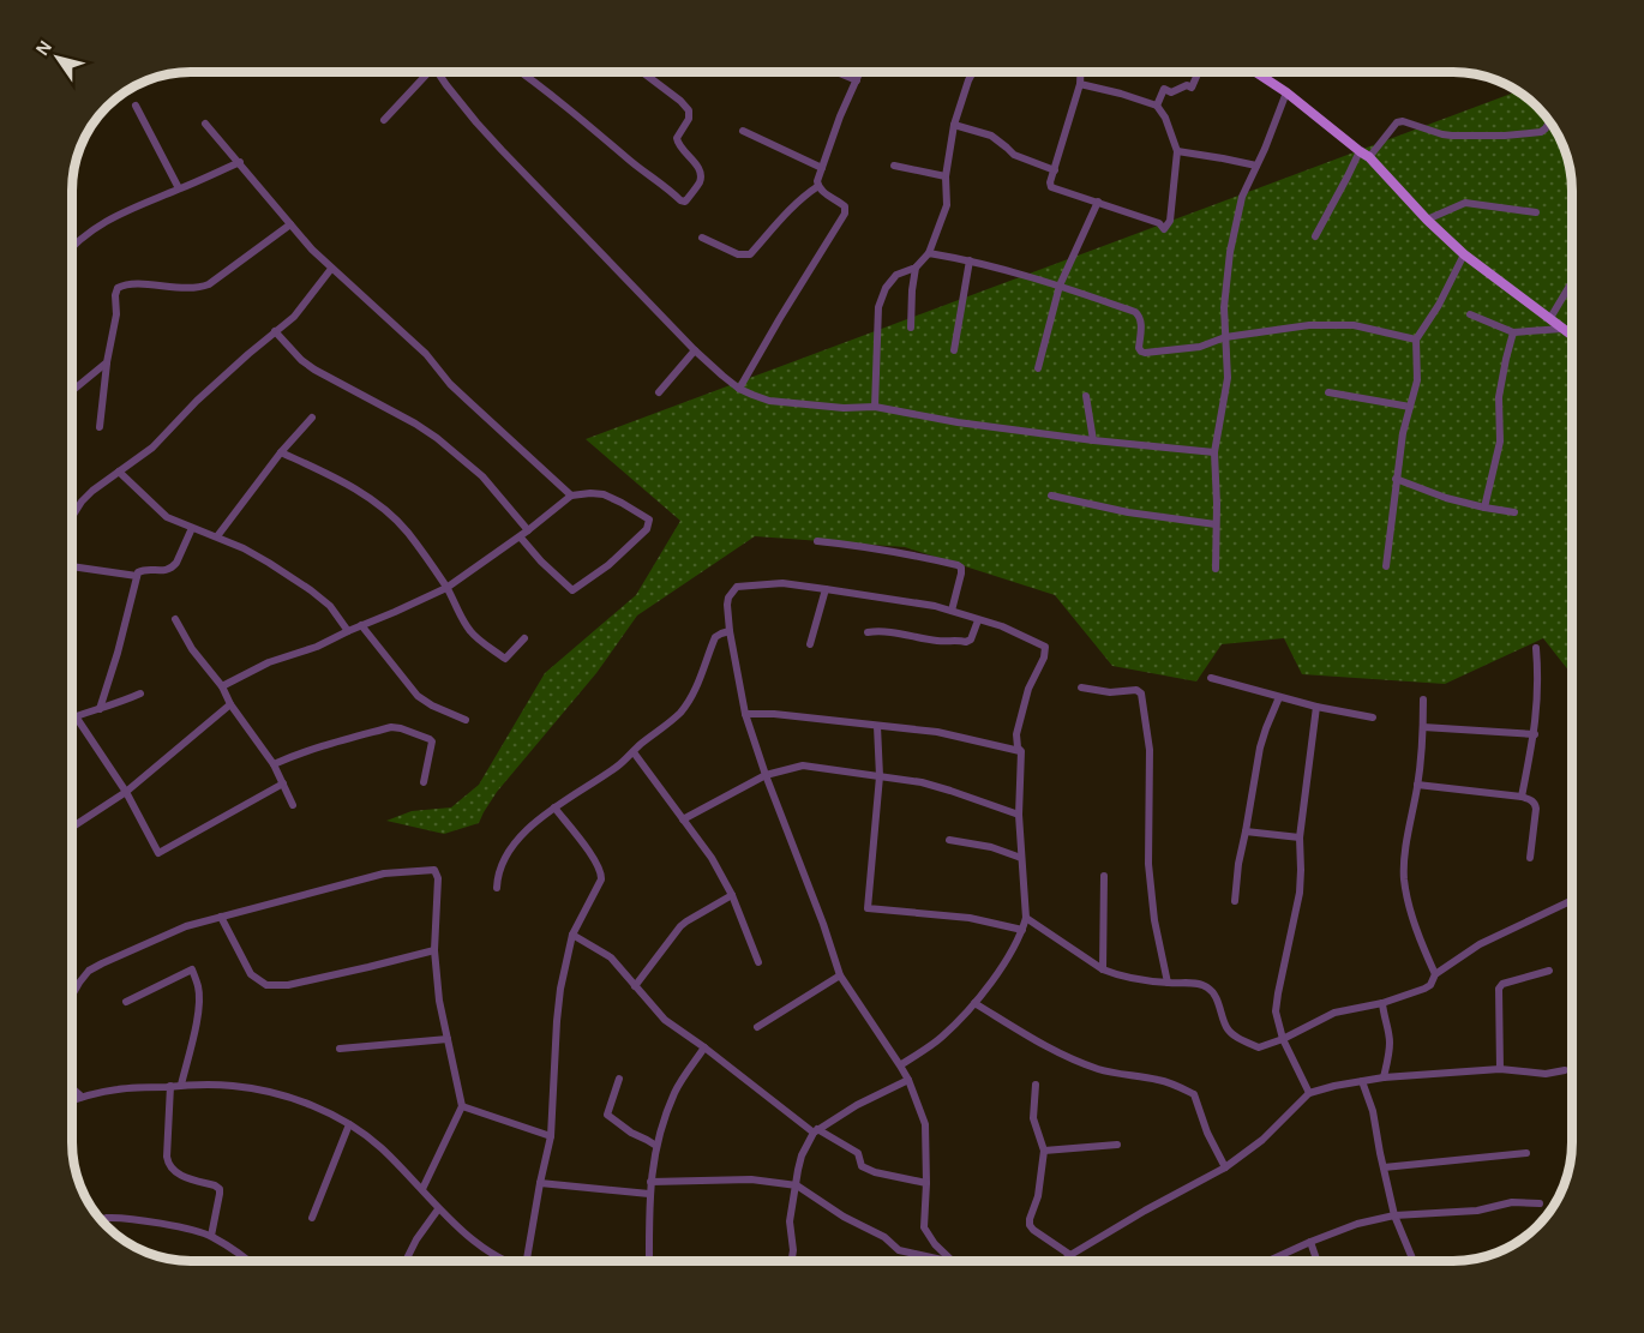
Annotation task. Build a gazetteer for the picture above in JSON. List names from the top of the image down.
{
  "north": "top left"
}
